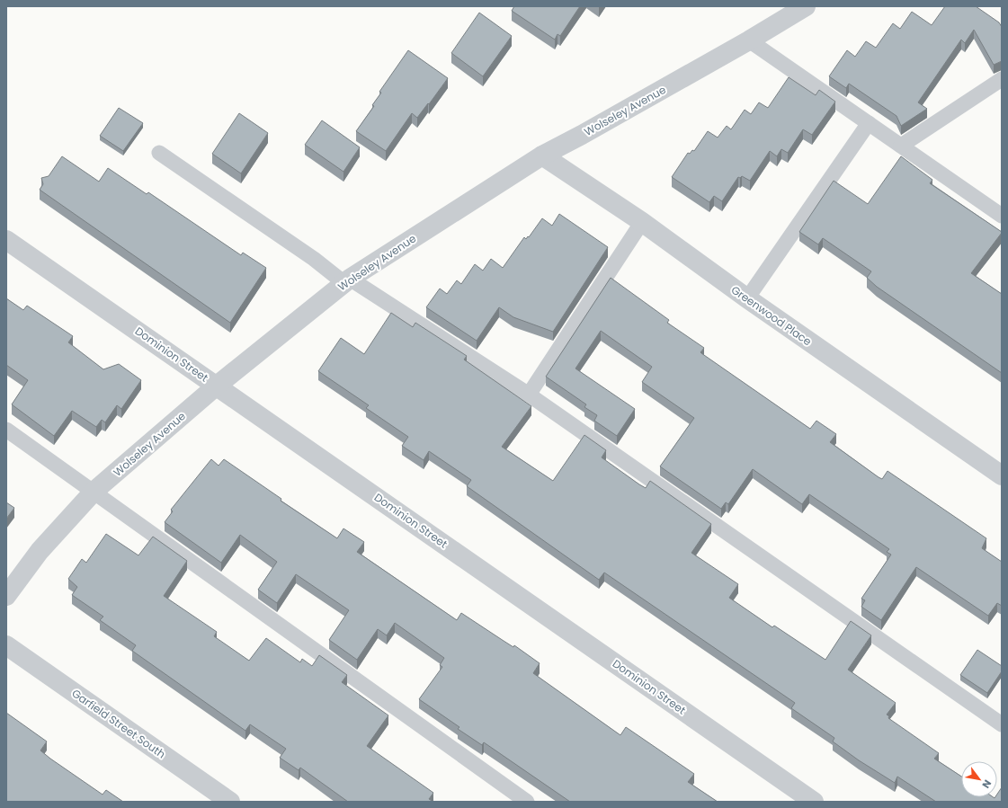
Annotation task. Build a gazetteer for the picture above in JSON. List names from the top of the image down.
{
  "streets": {
    "street": [
      "Wolseley Avenue",
      "Greenwood Place",
      "Dominion Street",
      "Garfield Street South"
    ]
  },
  "crossings": [
    ["Wolseley Avenue", "Greenwood Place"],
    ["Wolseley Avenue", "Dominion Street"]
  ],
  "north": "bottom right"
}
